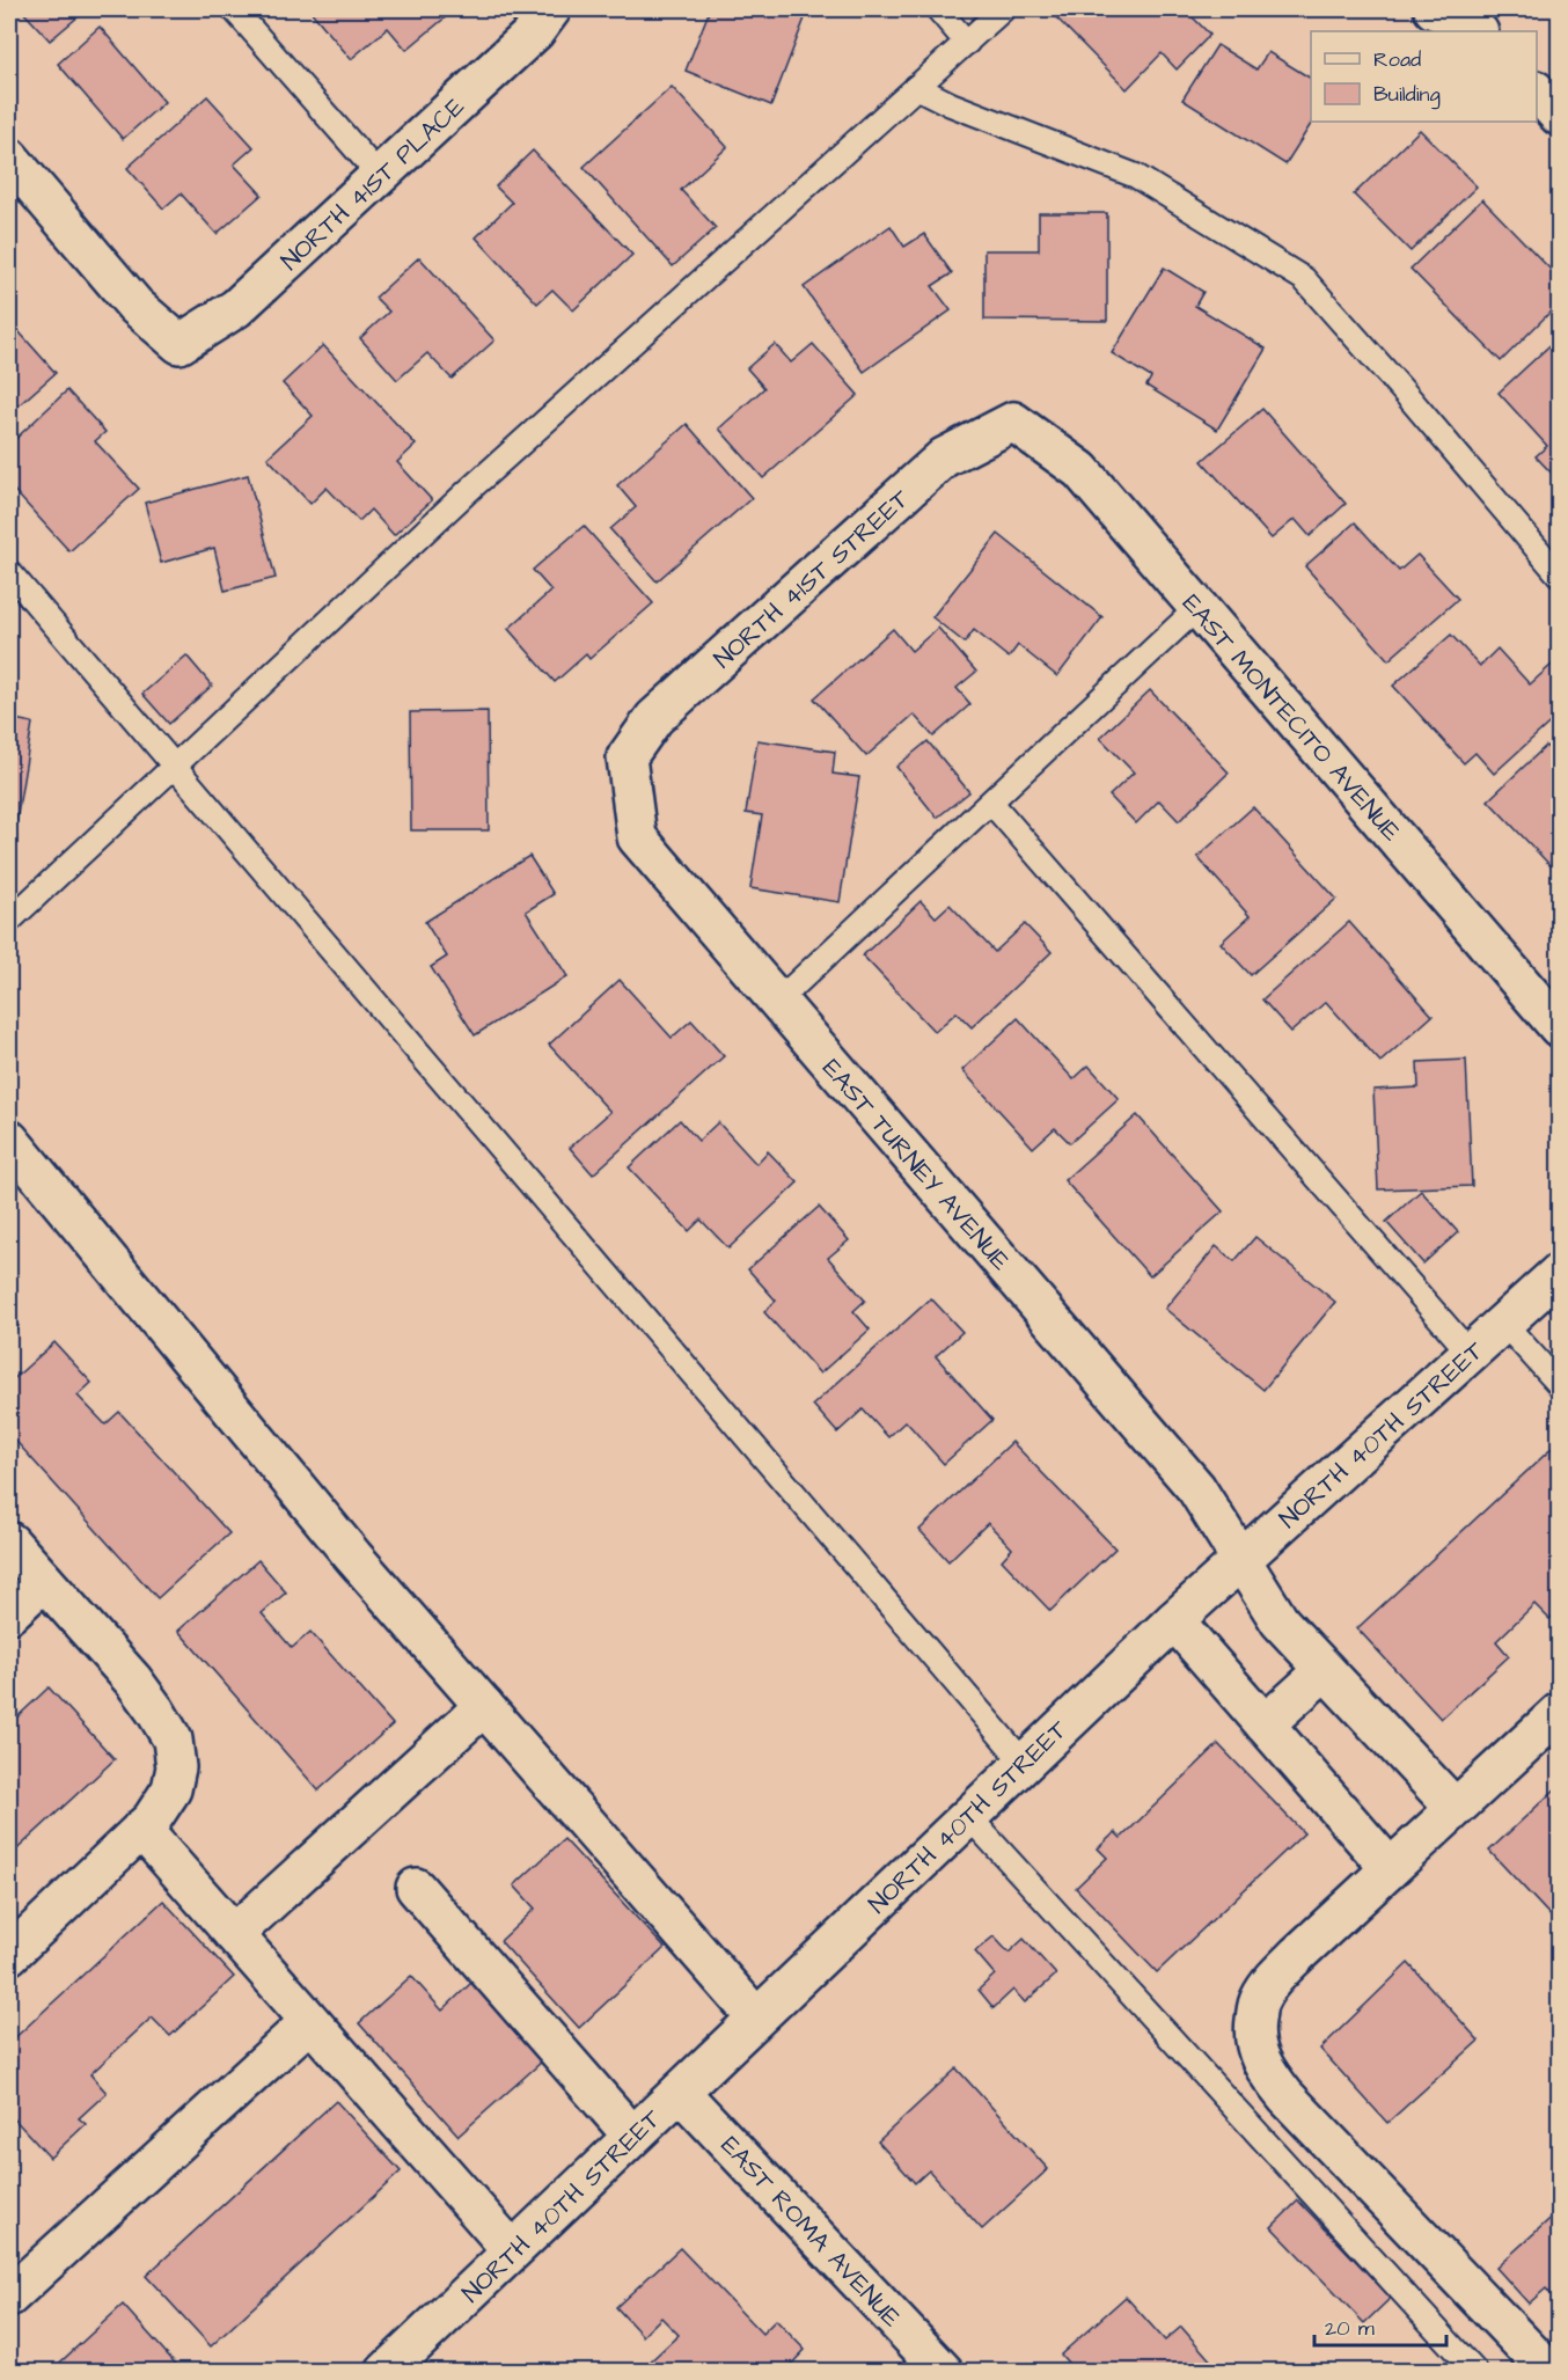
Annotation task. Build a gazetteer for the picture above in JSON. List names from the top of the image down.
{
  "streets": {
    "street": [
      "NORTH 41ST PLACE",
      "NORTH 41ST STREET",
      "EAST MONTECITO AVENUE",
      "EAST TURNEY AVENUE",
      "NORTH 40TH STREET",
      "EAST ROMA AVENUE"
    ]
  },
  "crossings": [
    ["NORTH 41ST STREET", "EAST MONTECITO AVENUE"],
    ["NORTH 41ST STREET", "EAST TURNEY AVENUE"],
    ["EAST TURNEY AVENUE", "NORTH 40TH STREET"],
    ["NORTH 40TH STREET", "EAST ROMA AVENUE"]
  ],
  "legend": ["Road", "Building"],
  "scale_bar": "20 m"
}
